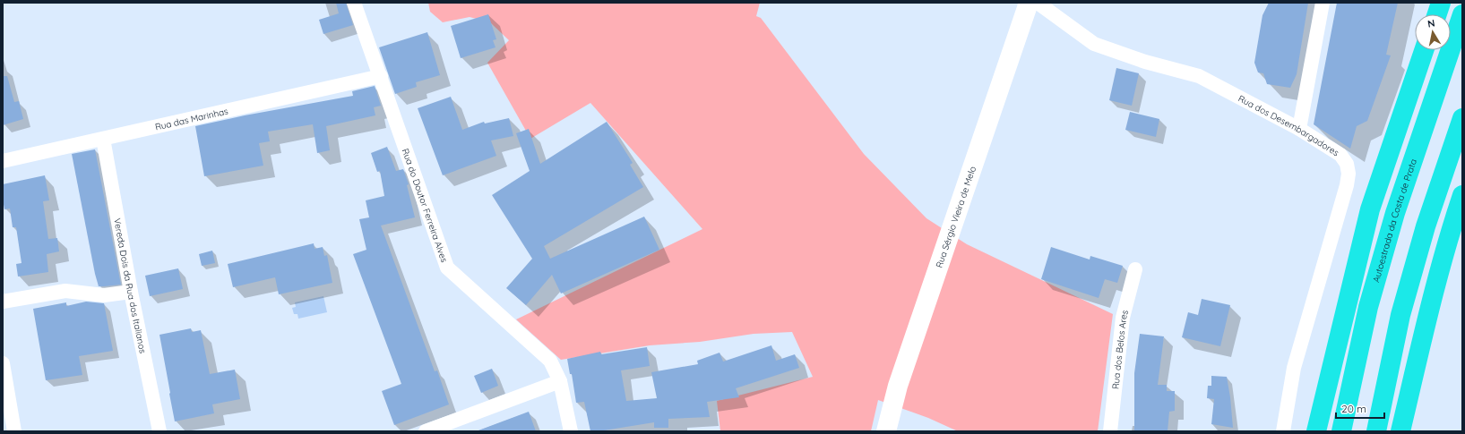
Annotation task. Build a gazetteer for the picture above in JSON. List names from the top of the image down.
{
  "streets": {
    "highway": ["Autoestrada da Costa de Prata"],
    "main road": ["Rua Sérgio Vieira de Melo"],
    "street": [
      "Rua das Marinhas",
      "Rua dos Desembargadores",
      "Rua do Doutor Ferreira Alves",
      "Vereda Dois da Rua dos Italianos",
      "Rua dos Belos Ares"
    ]
  },
  "crossings": [
    ["Rua das Marinhas", "Rua do Doutor Ferreira Alves"],
    ["Rua das Marinhas", "Vereda Dois da Rua dos Italianos"]
  ],
  "scale_bar": "20 m",
  "north": "top"
}
